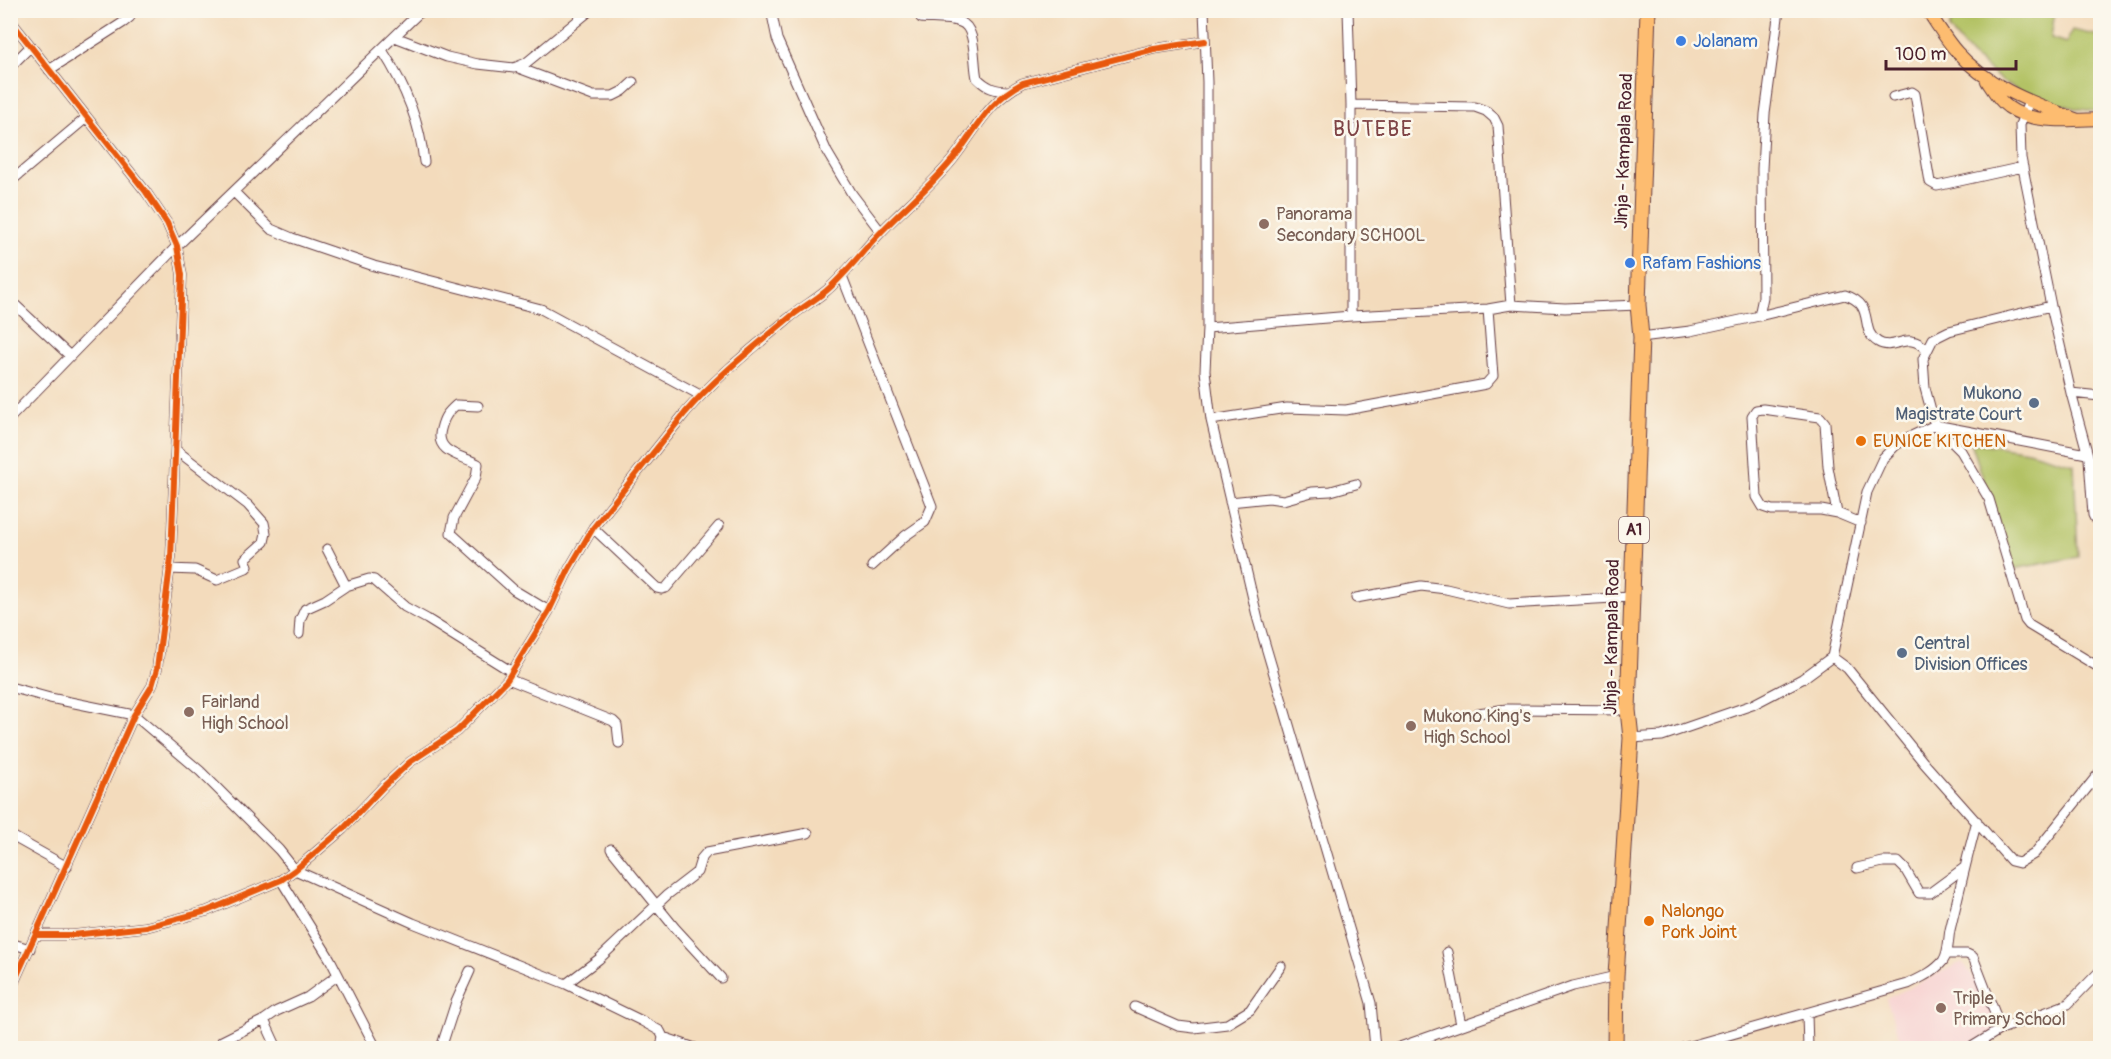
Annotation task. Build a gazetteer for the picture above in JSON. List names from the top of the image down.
{
  "streets": {
    "highway": ["Jinja - Kampala Road", "A1"]
  },
  "districts": ["BUTEBE"],
  "places": [
    "Jolanam",
    "Panorama Secondary SCHOOL",
    "Rafam Fashions",
    "Mukono Magistrate Court",
    "EUNICE KITCHEN",
    "Central Division Offices",
    "Fairland High School",
    "Mukono King's High School",
    "Nalongo Pork Joint",
    "Triple Primary School"
  ],
  "scale_bar": "100 m"
}
